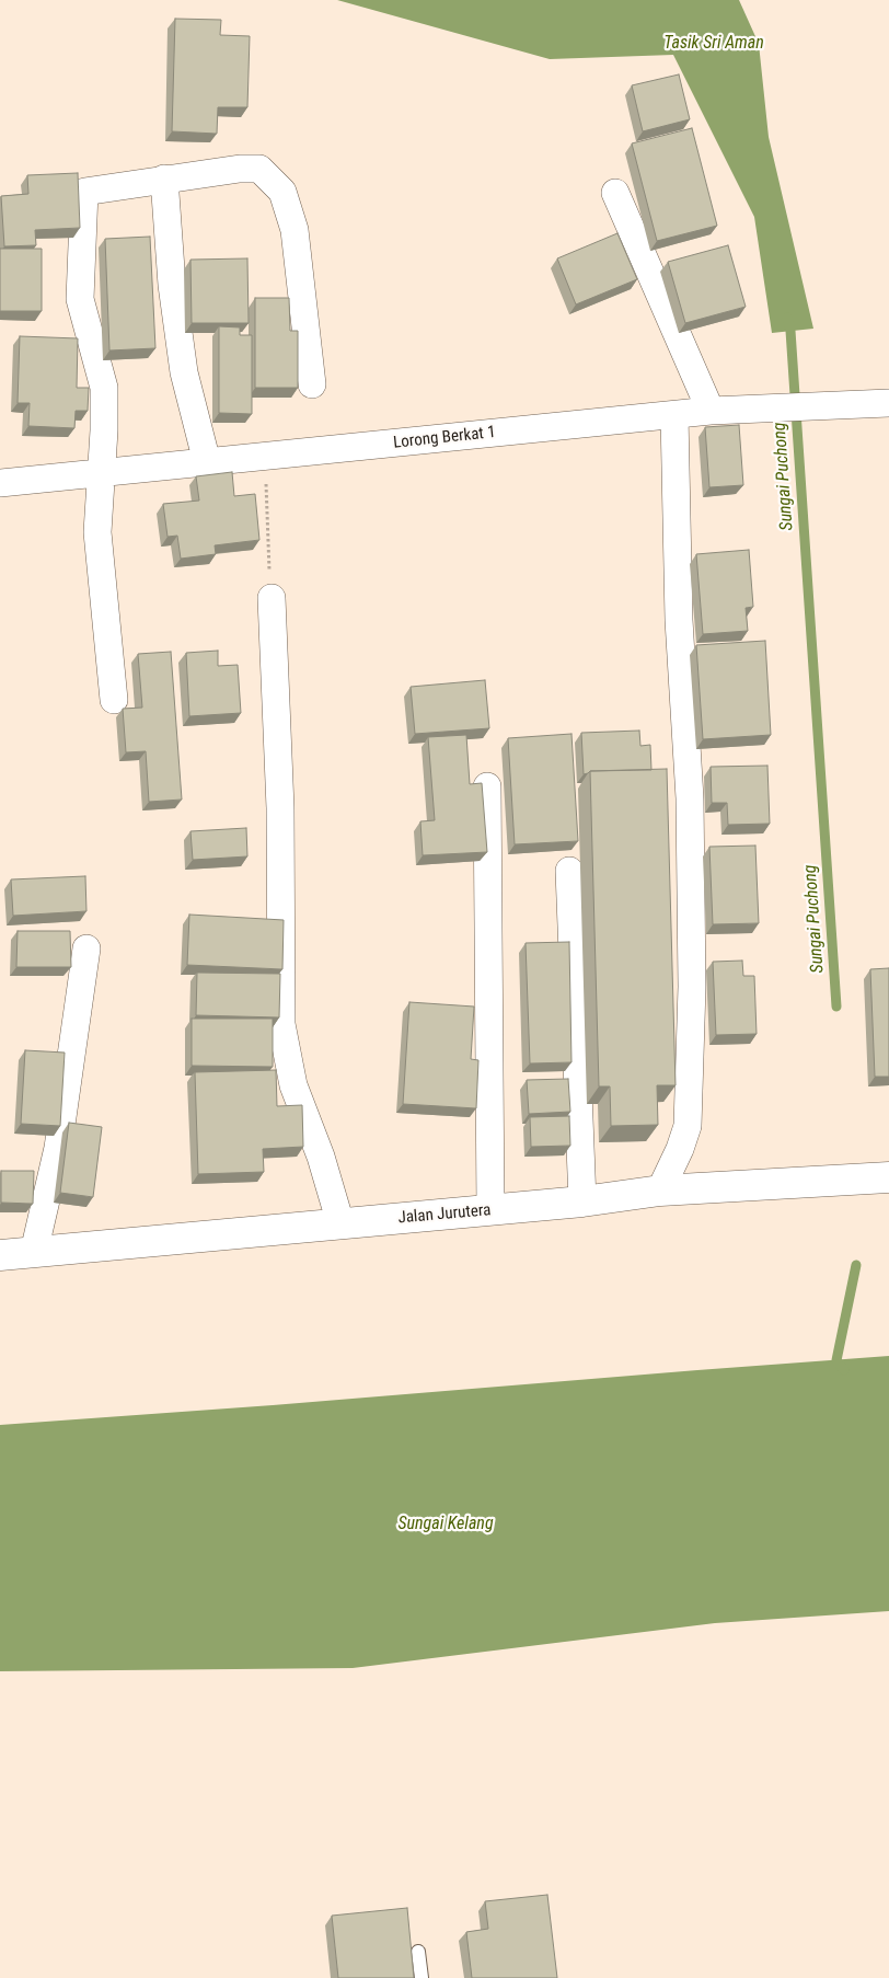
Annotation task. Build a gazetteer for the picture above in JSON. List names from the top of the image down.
{
  "streets": {
    "street": ["Lorong Berkat 1", "Jalan Jurutera"]
  },
  "water": ["Tasik Sri Aman", "Sungai Puchong", "Sungai Kelang"]
}
